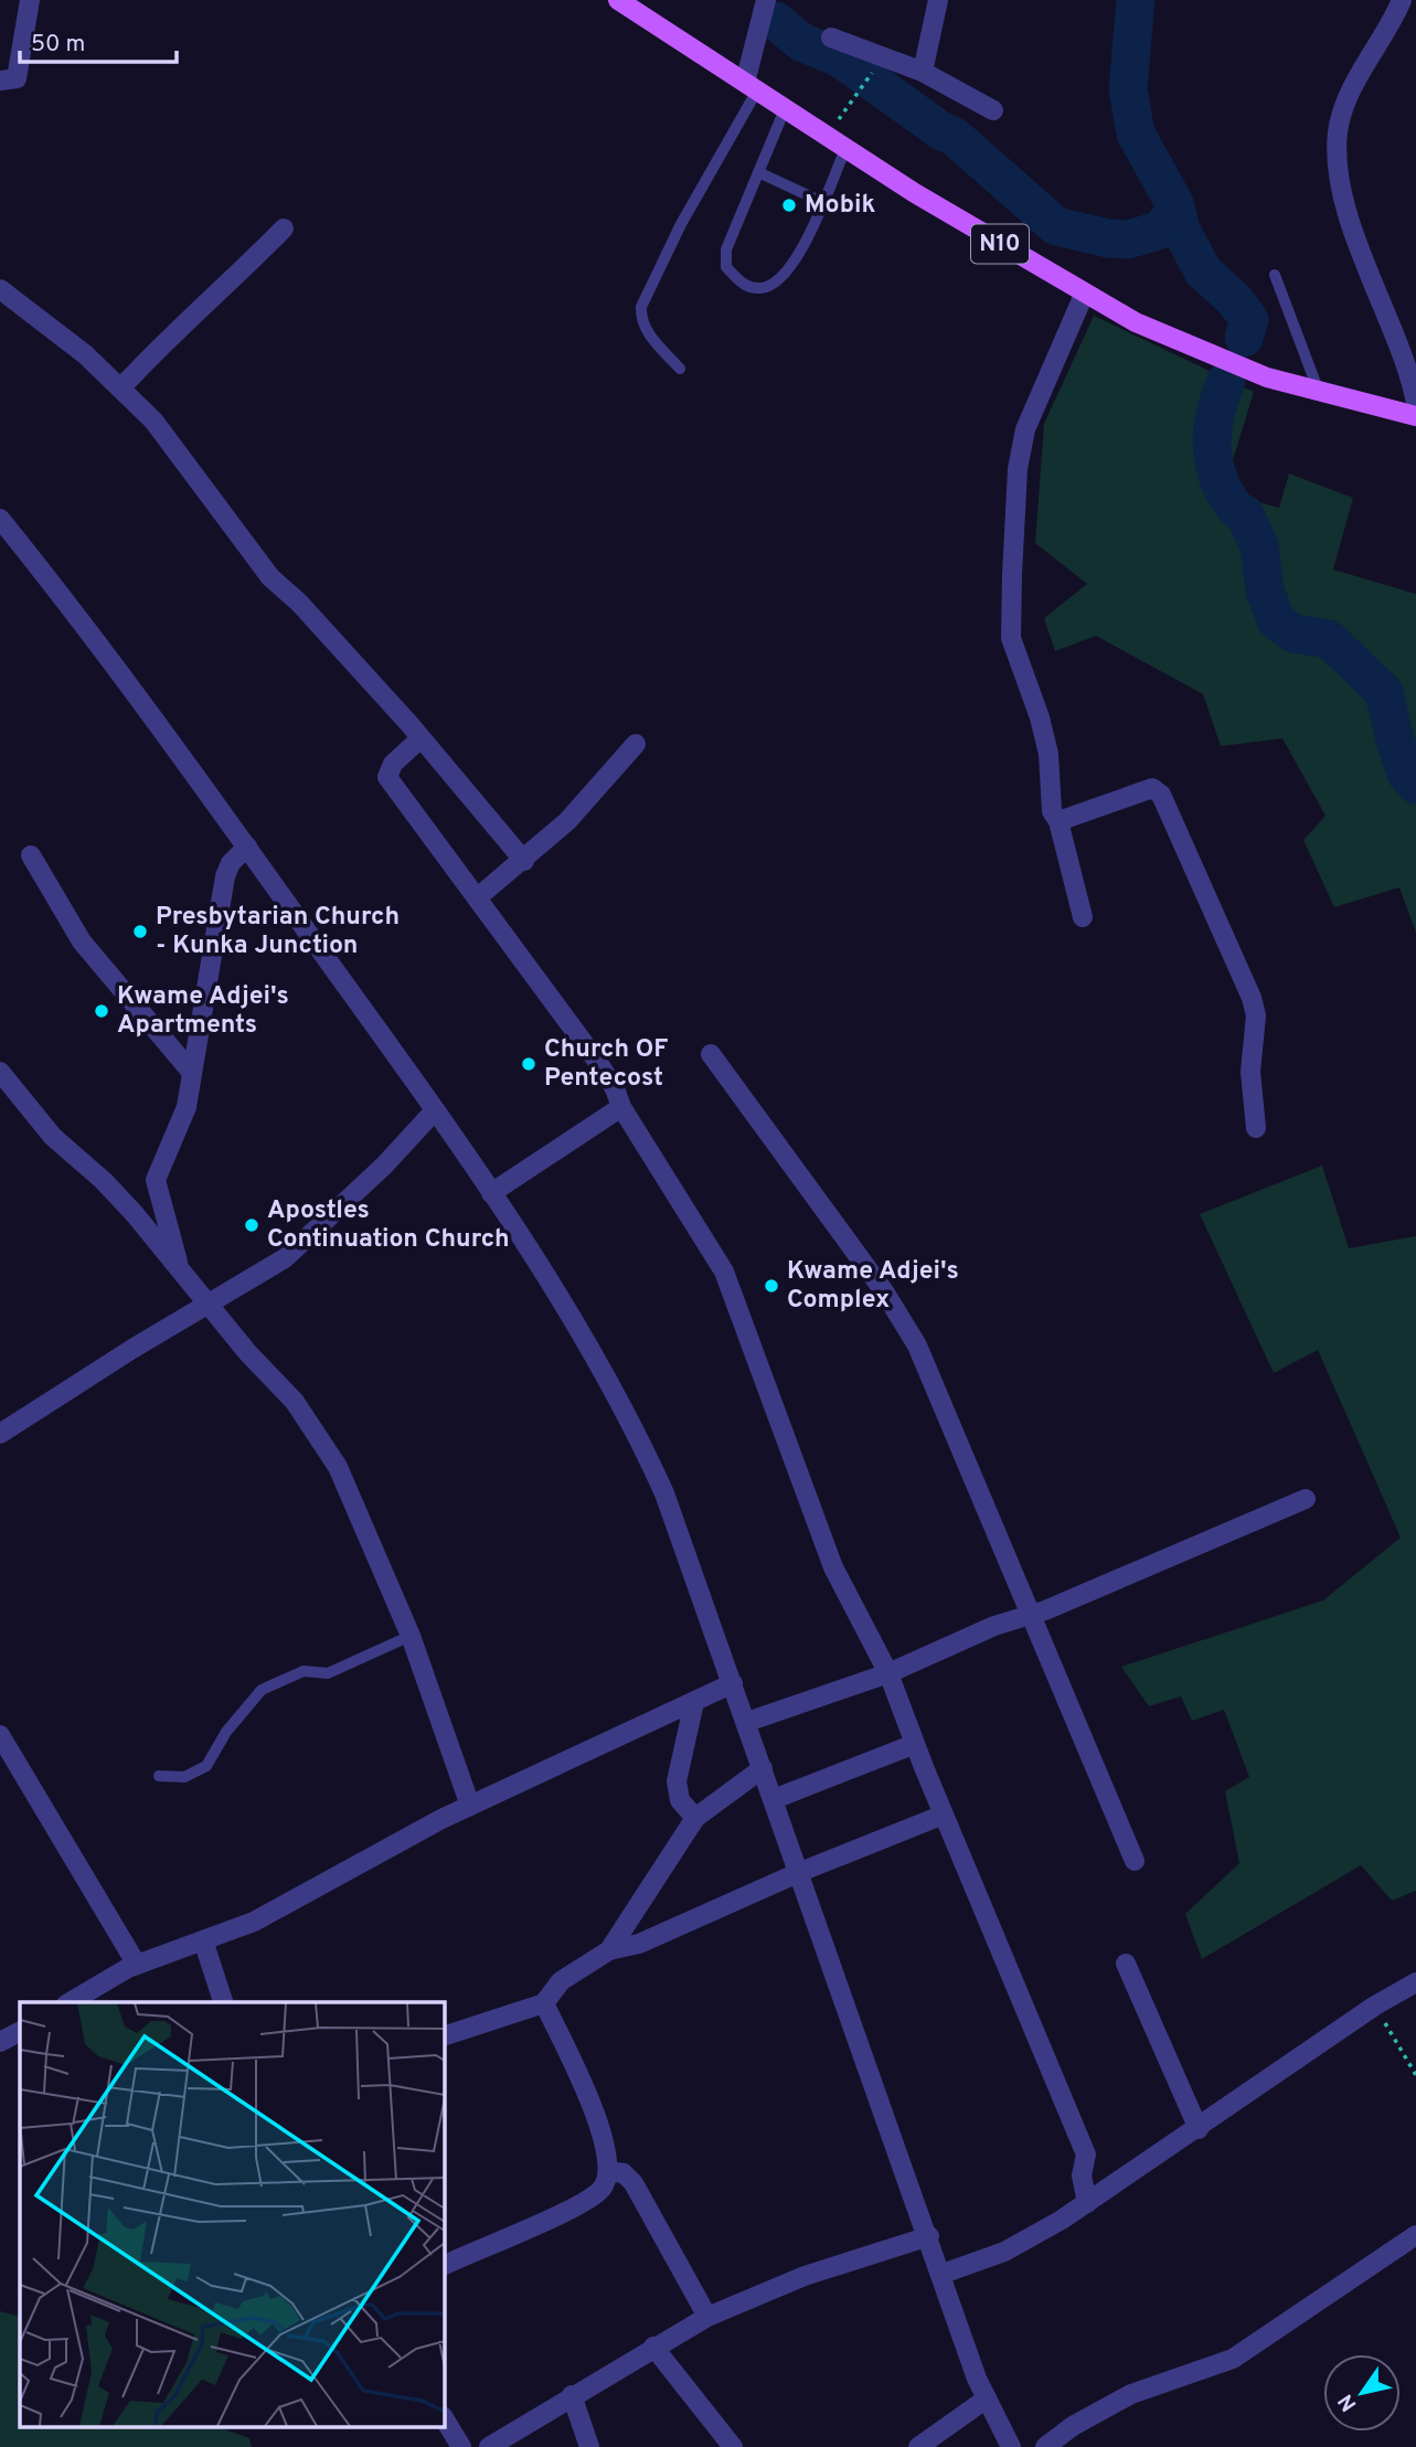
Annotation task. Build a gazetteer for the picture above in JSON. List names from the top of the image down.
{
  "streets": {
    "main road": ["N10"]
  },
  "places": [
    "Mobik",
    "Presbytarian Church - Kunka Junction",
    "Kwame Adjei's Apartments",
    "Church OF Pentecost",
    "Apostles Continuation Church",
    "Kwame Adjei's Complex"
  ],
  "scale_bar": "50 m",
  "north": "bottom left"
}
